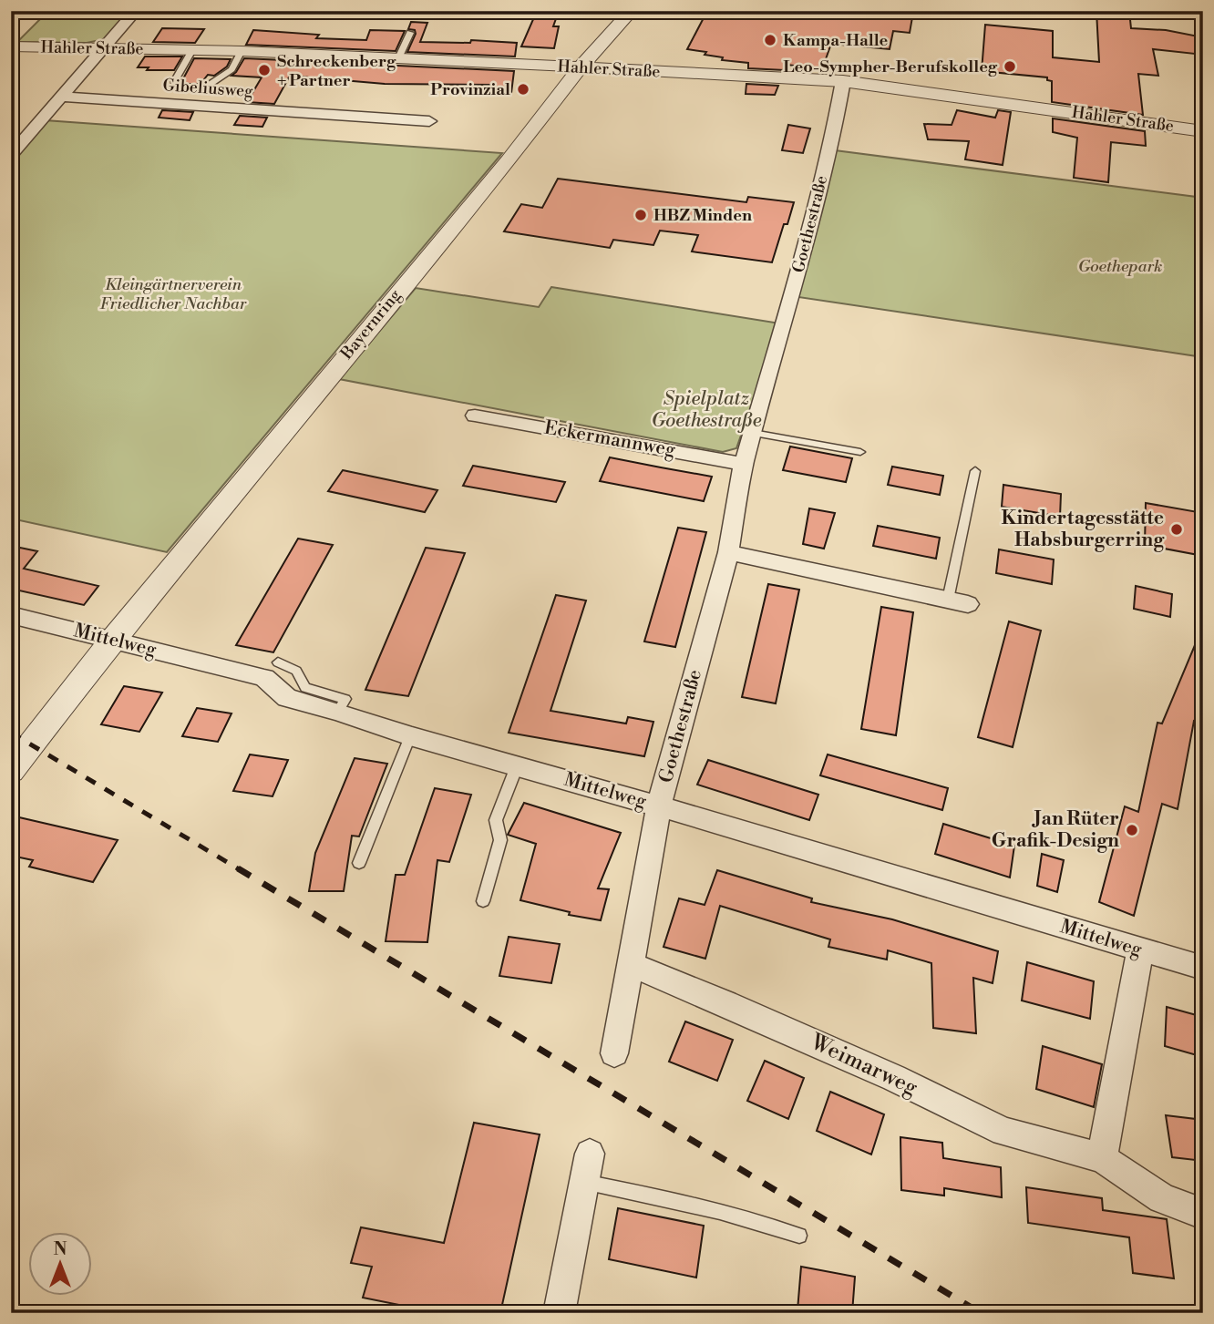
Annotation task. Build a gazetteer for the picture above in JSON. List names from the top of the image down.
{
  "streets": {
    "street": [
      "Hahler Straße",
      "Gibeliusweg",
      "Goethestraße",
      "Bayernring",
      "Eckermannweg",
      "Mittelweg",
      "Weimarweg"
    ]
  },
  "crossings": [
    ["Hahler Straße", "Goethestraße"],
    ["Hahler Straße", "Bayernring"],
    ["Goethestraße", "Eckermannweg"],
    ["Goethestraße", "Mittelweg"],
    ["Goethestraße", "Weimarweg"],
    ["Bayernring", "Mittelweg"]
  ],
  "parks": ["Goethepark", "Kleingärtnerverein Friedlicher Nachbar", "Spielplatz Goethestraße"],
  "places": [
    "Kampa-Halle",
    "Leo-Sympher-Berufskolleg",
    "Schreckenberg + Partner",
    "Provinzial",
    "HBZ Minden",
    "Kindertagesstätte Habsburgerring",
    "Jan Rüter Grafik-Design"
  ],
  "north": "top"
}
